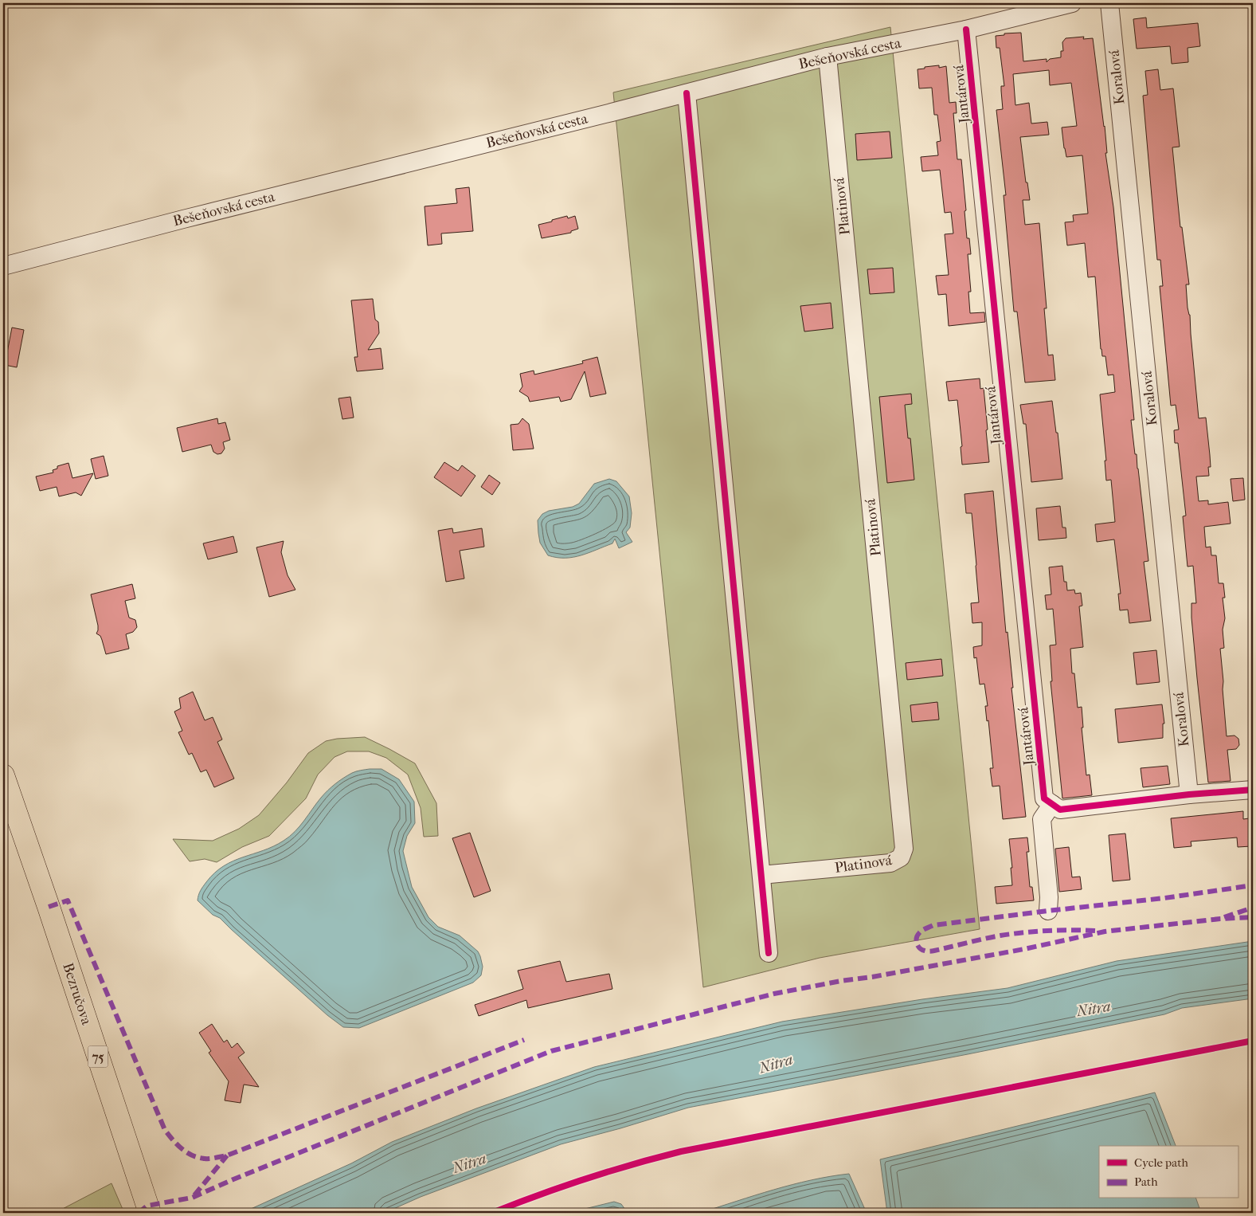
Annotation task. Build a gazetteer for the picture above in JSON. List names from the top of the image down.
{
  "streets": {
    "main road": ["Bezručova", "75"],
    "street": [
      "Bešeňovská cesta",
      "Koralová",
      "Jantárová",
      "Platinová"
    ]
  },
  "crossings": [
    ["Bešeňovská cesta", "Jantárová"],
    ["Bešeňovská cesta", "Platinová"]
  ],
  "water": ["Nitra"],
  "legend": ["Cycle path", "Path"]
}
